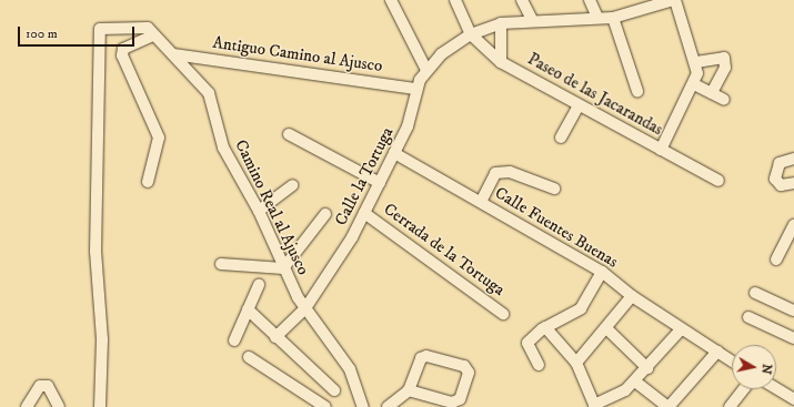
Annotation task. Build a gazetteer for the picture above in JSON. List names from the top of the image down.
{
  "streets": {
    "street": [
      "Antiguo Camino al Ajusco",
      "Paseo de las Jacarandas",
      "Calle la Tortuga",
      "Camino Real al Ajusco",
      "Calle Fuentes Buenas",
      "Cerrada de la Tortuga"
    ]
  },
  "crossings": [
    ["Antiguo Camino al Ajusco", "Calle la Tortuga"],
    ["Antiguo Camino al Ajusco", "Camino Real al Ajusco"],
    ["Paseo de las Jacarandas", "Calle la Tortuga"],
    ["Calle la Tortuga", "Camino Real al Ajusco"],
    ["Calle la Tortuga", "Calle Fuentes Buenas"],
    ["Calle la Tortuga", "Cerrada de la Tortuga"]
  ],
  "scale_bar": "100 m",
  "north": "right"
}
